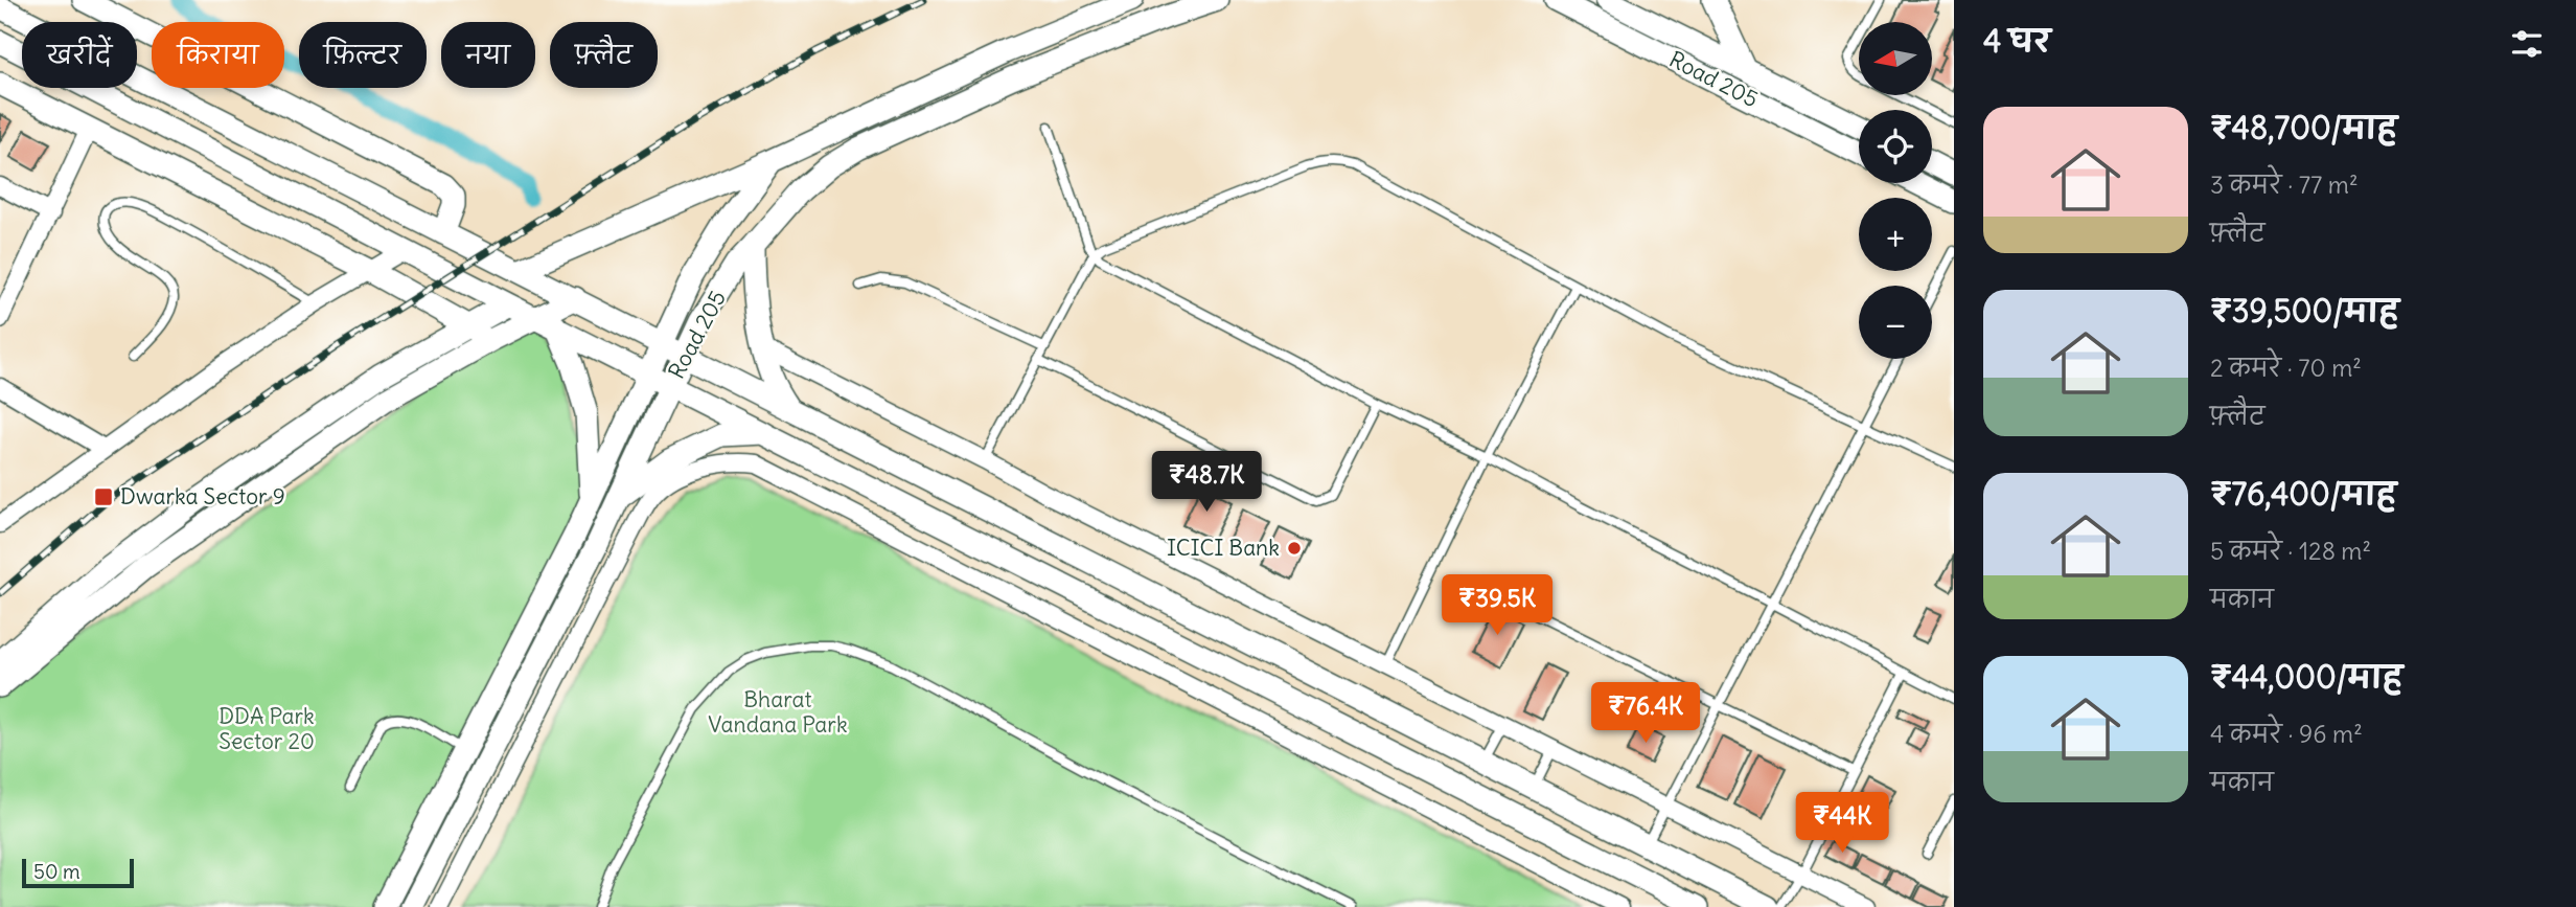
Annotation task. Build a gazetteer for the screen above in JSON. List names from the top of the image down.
{
  "streets": {
    "main road": ["Road 205"]
  },
  "parks": ["Bharat Vandana Park", "DDA Park Sector 20"],
  "places": {
    "transit": ["Dwarka Sector 9"],
    "other": ["ICICI Bank"]
  },
  "scale_bar": "50 m",
  "north": "left",
  "page": {
    "heading": "4 घर",
    "map_buttons": ["+", "−"],
    "chip": [
      "खरीदें",
      "किराया",
      "फ़िल्टर",
      "नया",
      "फ़्लैट"
    ],
    "list": [
      {
        "name": "₹48,700/माह",
        "note": "3 कमरे · 77 m² · फ़्लैट"
      },
      {
        "name": "₹39,500/माह",
        "note": "2 कमरे · 70 m² · फ़्लैट"
      },
      {
        "name": "₹76,400/माह",
        "note": "5 कमरे · 128 m² · मकान"
      },
      {
        "name": "₹44,000/माह",
        "note": "4 कमरे · 96 m² · मकान"
      }
    ],
    "price": [
      "₹48.7K",
      "₹39.5K",
      "₹76.4K",
      "₹44K"
    ],
    "scale": "50 m"
  }
}
